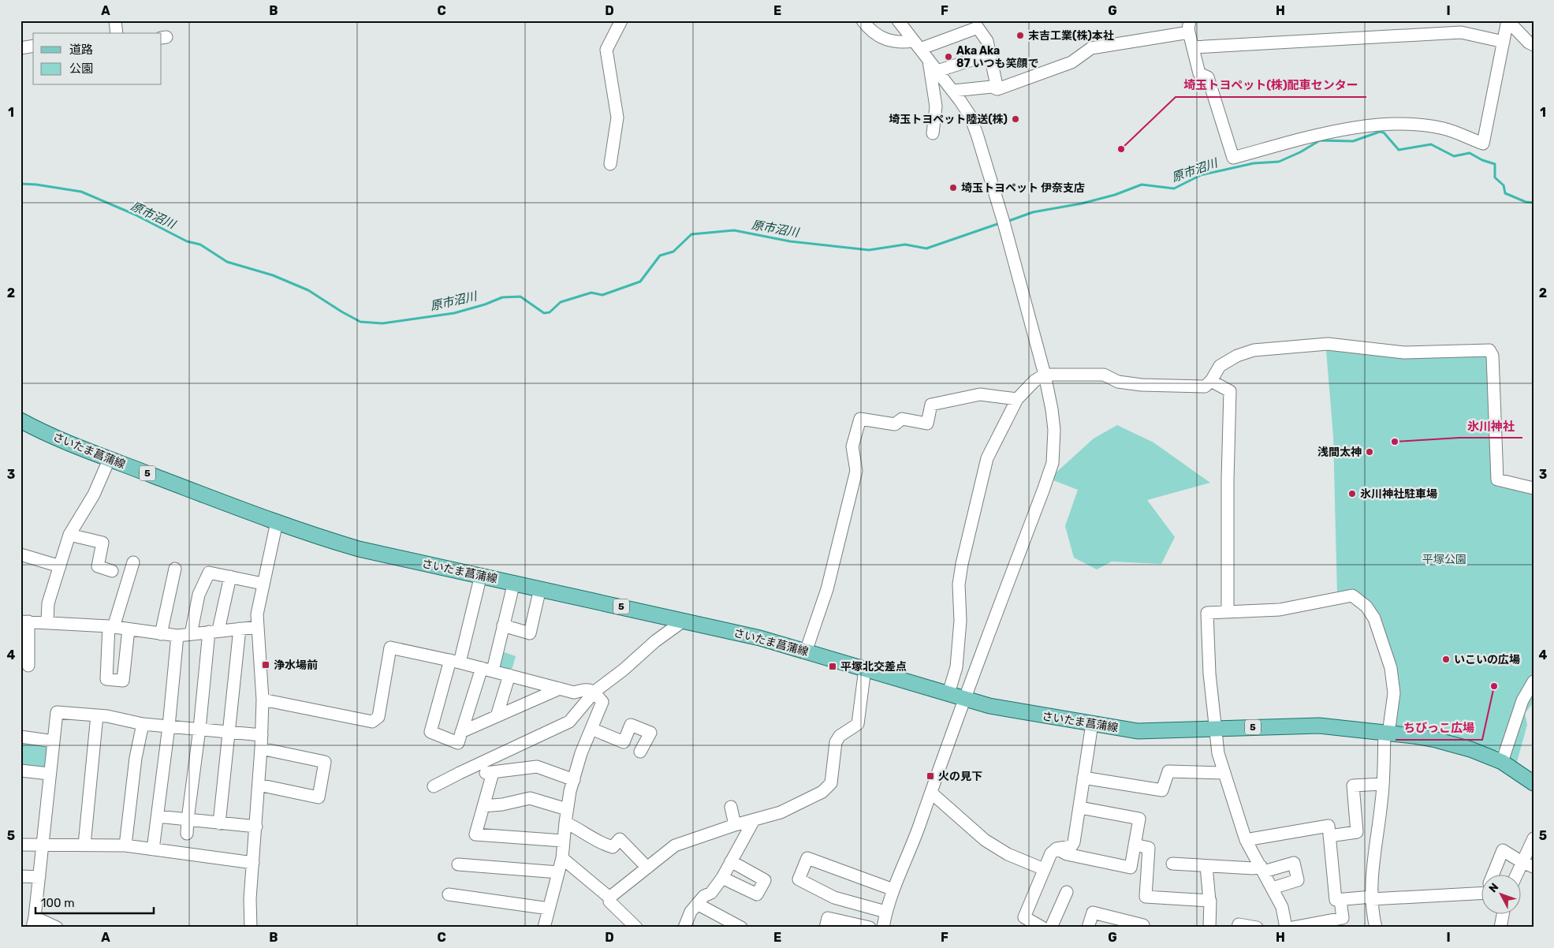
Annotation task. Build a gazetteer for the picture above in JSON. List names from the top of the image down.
{
  "streets": {
    "main road": ["さいたま菖蒲線", "5"]
  },
  "water": ["原市沼川"],
  "parks": ["平塚公園"],
  "places": {
    "other": [
      "末吉工業(株)本社",
      "Aka Aka 87 いつも笑顔で",
      "埼玉トヨペット陸送(株)",
      "埼玉トヨペット(株)配車センター",
      "埼玉トヨペット 伊奈支店",
      "氷川神社",
      "浅間太神",
      "氷川神社駐車場",
      "いこいの広場",
      "ちびっこ広場"
    ],
    "transit": ["浄水場前", "平塚北交差点", "火の見下"]
  },
  "legend": ["道路", "公園"],
  "scale_bar": "100 m",
  "north": "top left",
  "grid": {
    "columns": [
      "A",
      "B",
      "C",
      "D",
      "E",
      "F",
      "G",
      "H",
      "I"
    ],
    "rows": [
      "1",
      "2",
      "3",
      "4",
      "5"
    ]
  }
}
